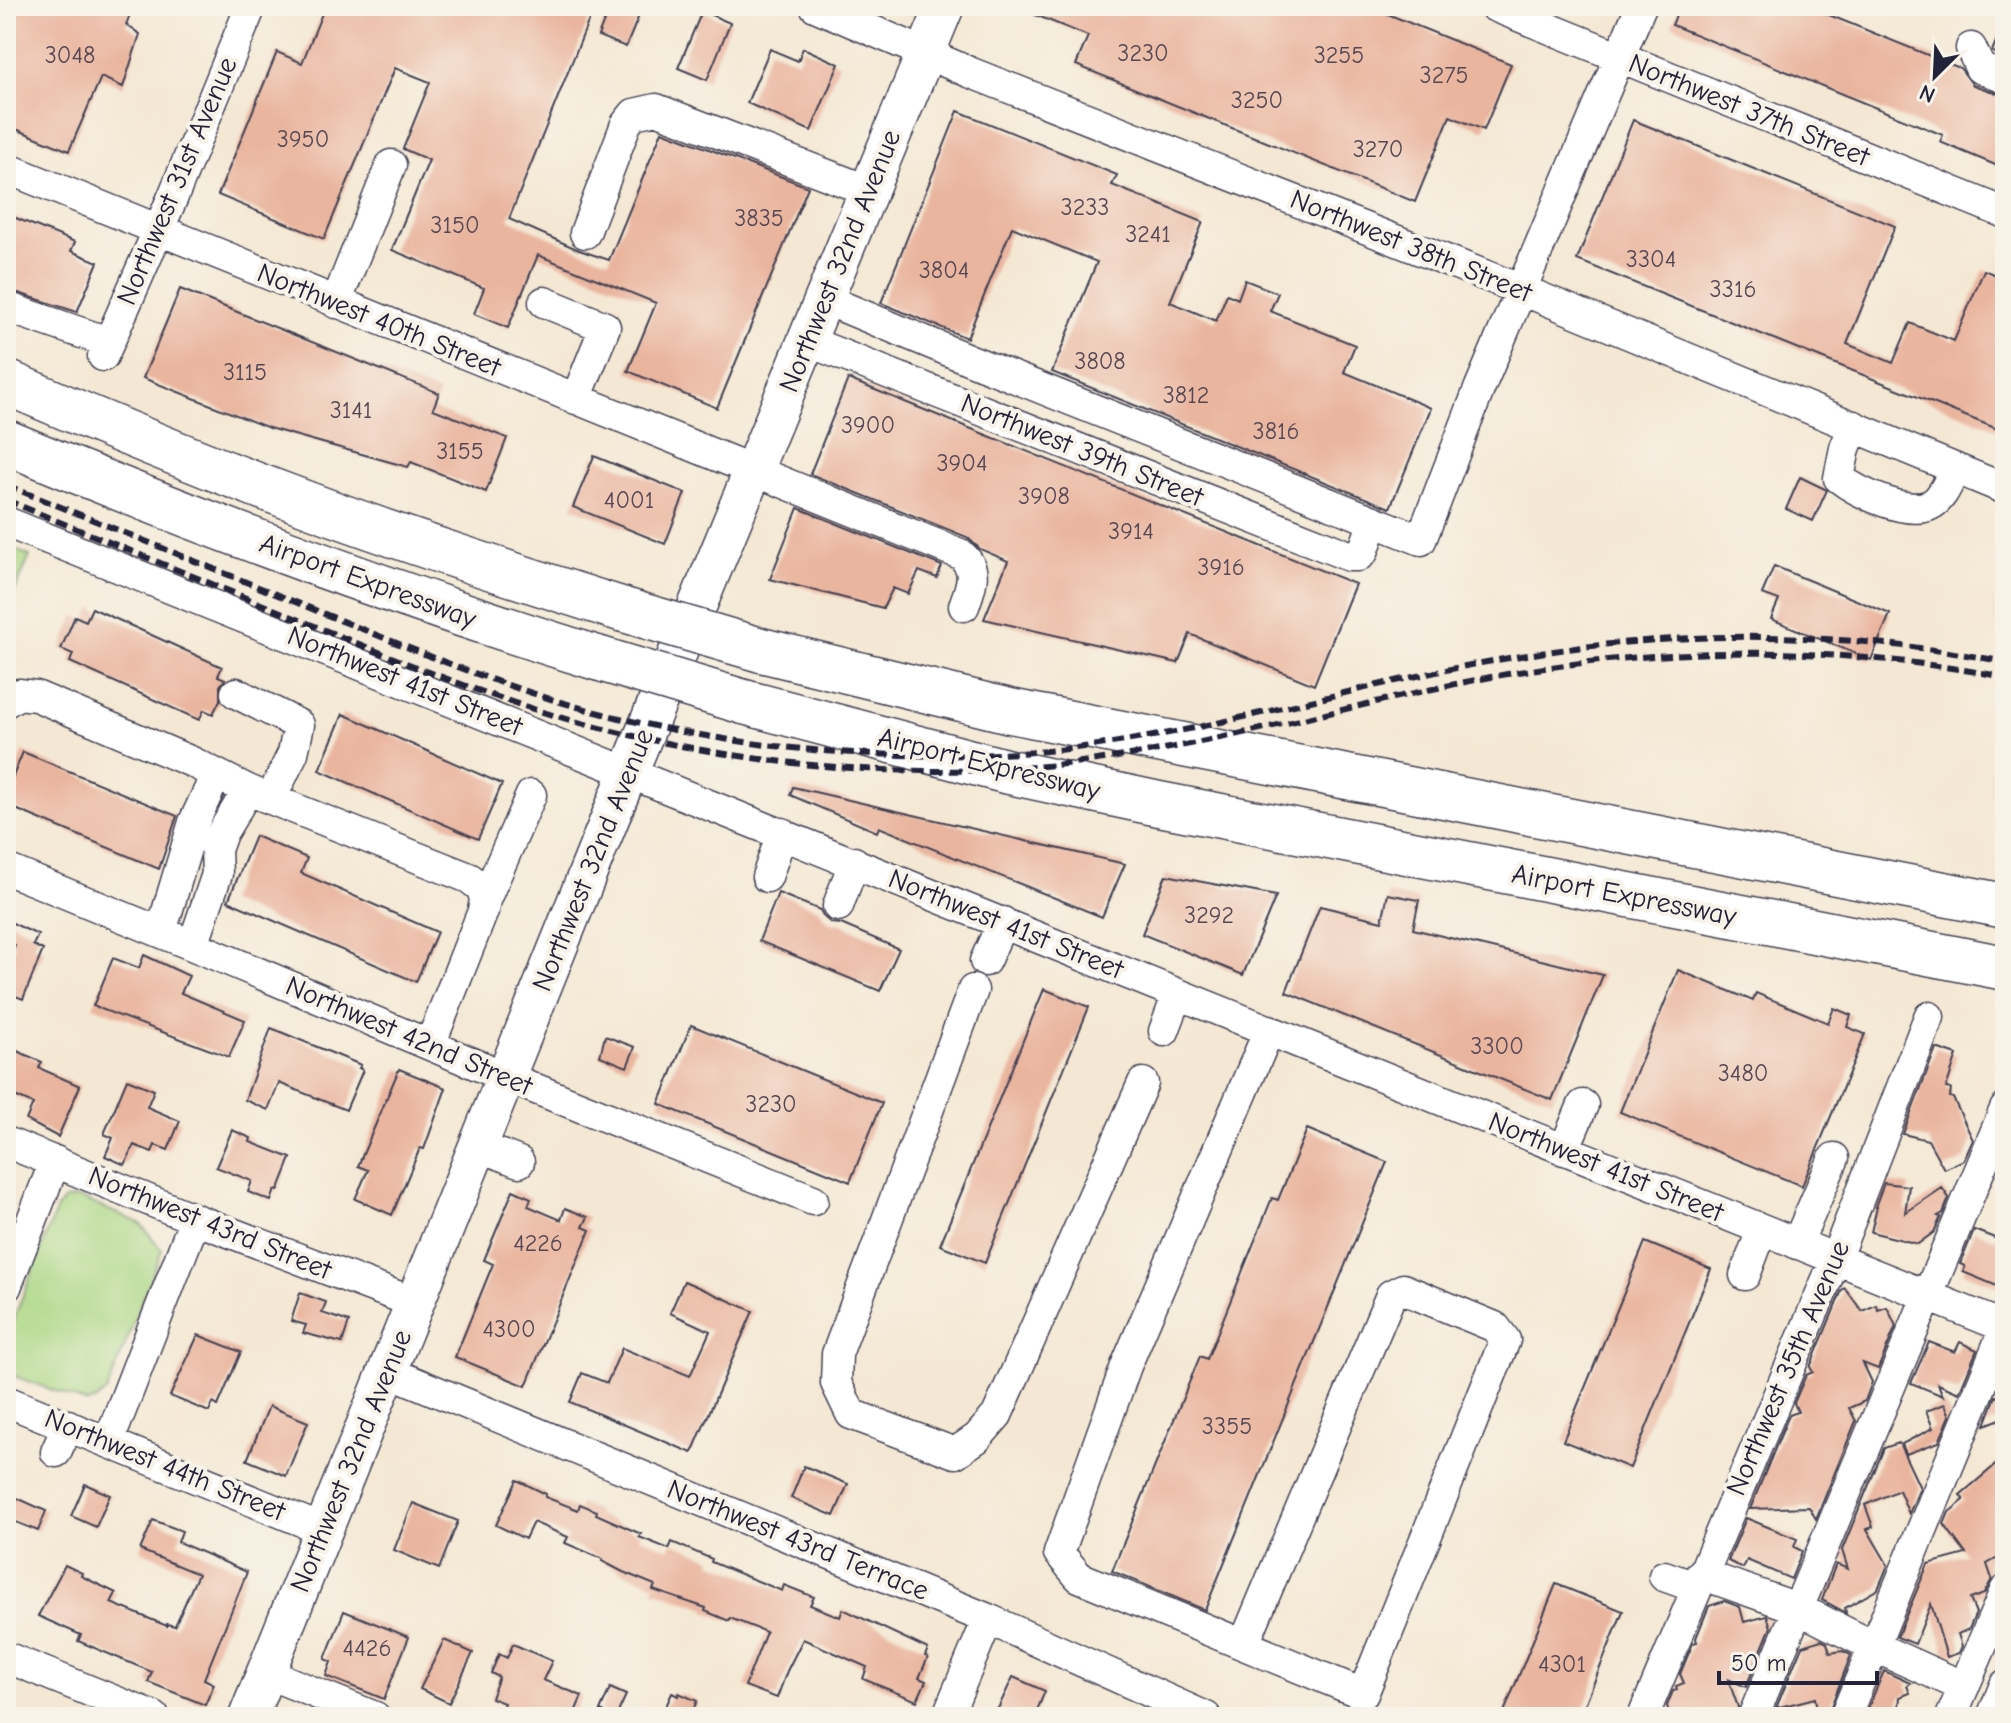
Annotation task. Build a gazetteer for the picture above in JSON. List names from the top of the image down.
{
  "streets": {
    "highway": ["Airport Expressway"],
    "main road": ["Northwest 32nd Avenue"],
    "street": [
      "Northwest 37th Street",
      "Northwest 31st Avenue",
      "Northwest 38th Street",
      "Northwest 40th Street",
      "Northwest 39th Street",
      "Northwest 41st Street",
      "Northwest 42nd Street",
      "Northwest 43rd Street",
      "Northwest 35th Avenue",
      "Northwest 44th Street",
      "Northwest 43rd Terrace"
    ]
  },
  "crossings": [
    ["Northwest 31st Avenue", "Northwest 40th Street"],
    ["Northwest 38th Street", "Northwest 32nd Avenue"],
    ["Northwest 32nd Avenue", "Northwest 40th Street"],
    ["Northwest 32nd Avenue", "Northwest 39th Street"],
    ["Northwest 32nd Avenue", "Northwest 41st Street"],
    ["Northwest 32nd Avenue", "Northwest 42nd Street"],
    ["Northwest 32nd Avenue", "Northwest 43rd Street"],
    ["Northwest 32nd Avenue", "Northwest 44th Street"],
    ["Northwest 32nd Avenue", "Northwest 43rd Terrace"],
    ["Northwest 41st Street", "Northwest 35th Avenue"]
  ],
  "house_numbers": [
    "3230",
    "3048",
    "3255",
    "3275",
    "3250",
    "3950",
    "3270",
    "3233",
    "3835",
    "3150",
    "3241",
    "3304",
    "3804",
    "3316",
    "3808",
    "3115",
    "3812",
    "3141",
    "3900",
    "3816",
    "3155",
    "3904",
    "3908",
    "4001",
    "3914",
    "3916",
    "3292",
    "3300",
    "3480",
    "3230",
    "4226",
    "4300",
    "3355",
    "4426",
    "4301"
  ],
  "scale_bar": "50 m",
  "north": "bottom left"
}
